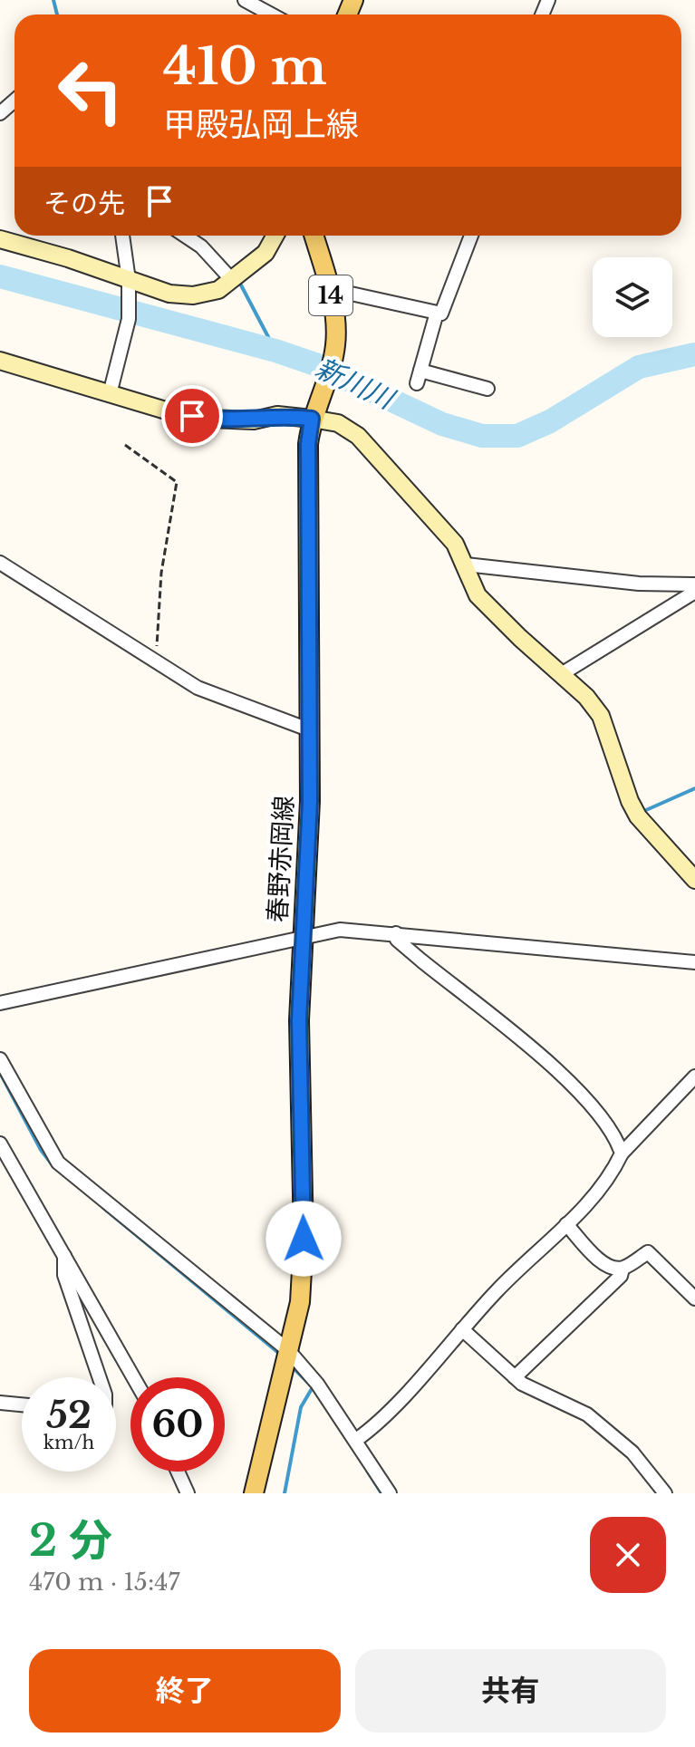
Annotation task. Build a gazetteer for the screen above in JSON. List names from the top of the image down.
{
  "streets": {
    "main road": ["14", "春野赤岡線"]
  },
  "water": ["新川川"],
  "page": {
    "turn": ["410 m", "甲殿弘岡上線"],
    "then": "その先",
    "speed": "52 km/h",
    "limit": "60",
    "heading": ["2 分", "470 m · 15:47"],
    "buttons": ["終了", "共有"]
  }
}
